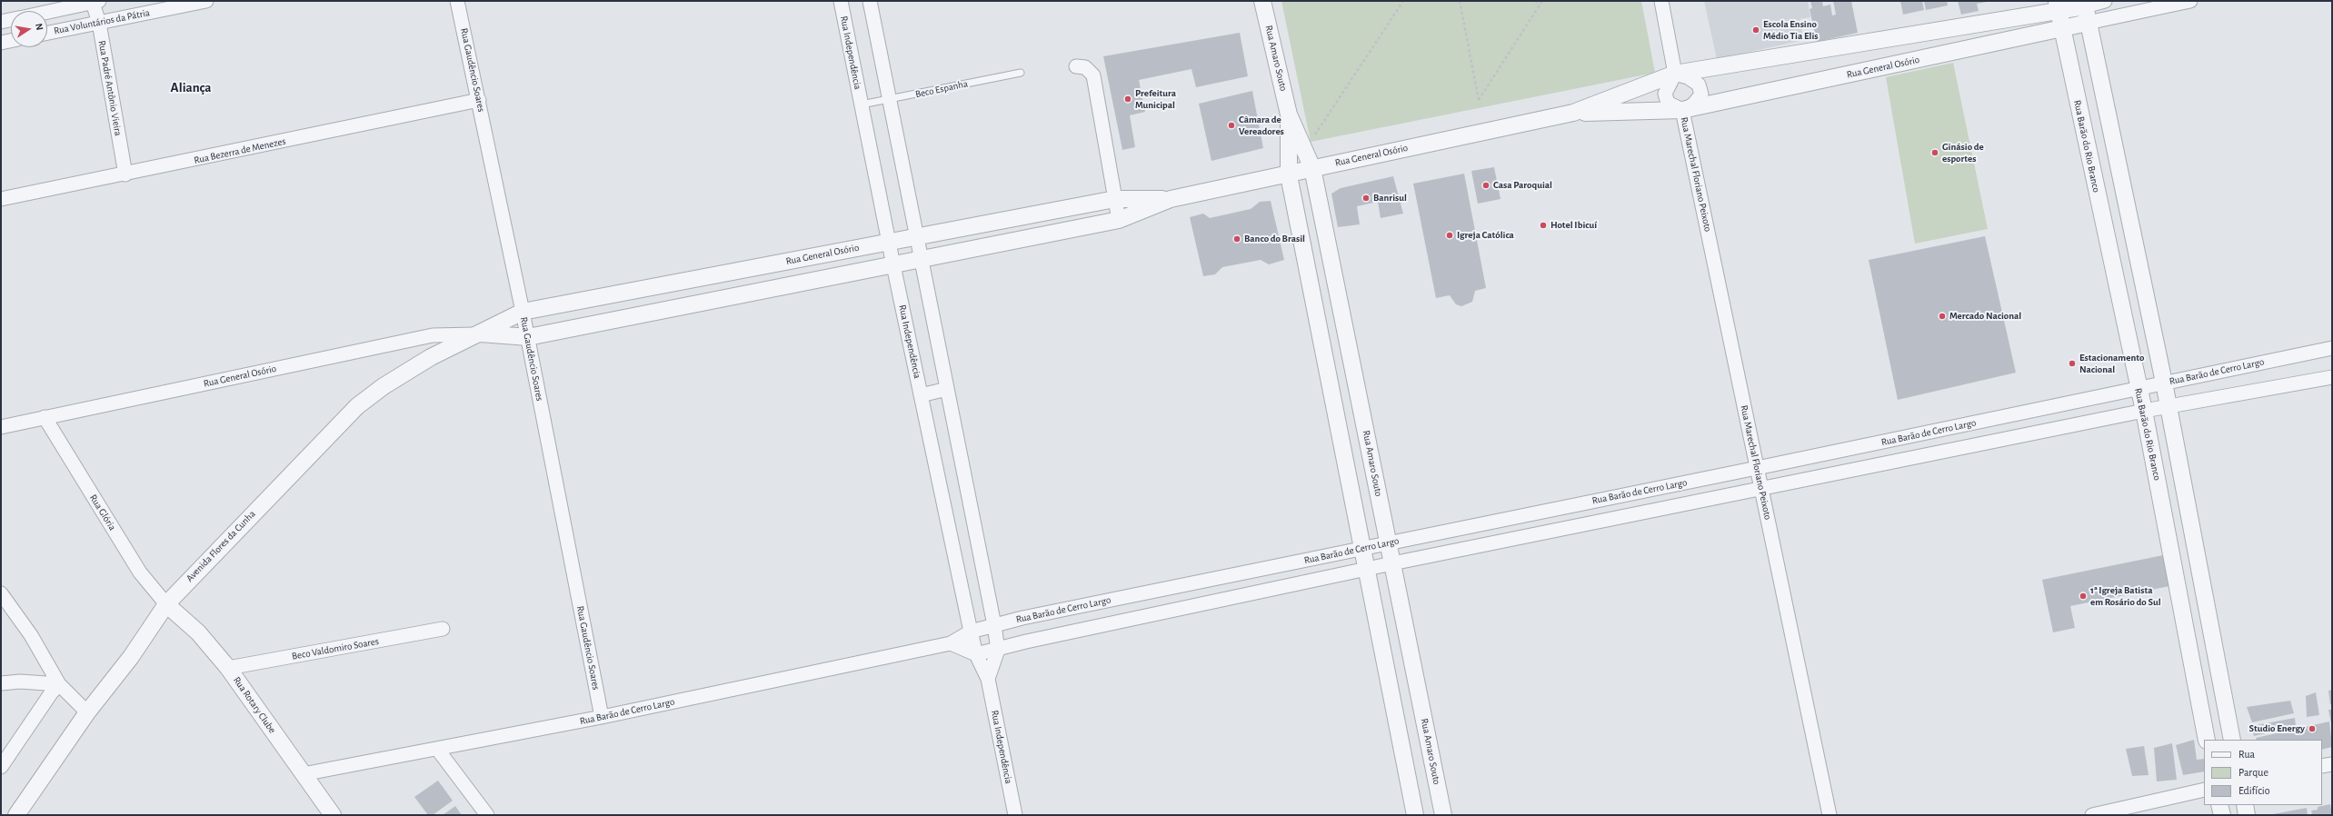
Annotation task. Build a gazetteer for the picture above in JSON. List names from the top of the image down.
{
  "streets": {
    "street": [
      "Rua Voluntários da Pátria",
      "Rua Independência",
      "Rua Amaro Souto",
      "Rua General Osório",
      "Rua Gaudêncio Soares",
      "Rua Padré Antônio Vieira",
      "Rua Barão do Rio Branco",
      "Rua Bezerra de Menezes",
      "Rua Marechal Floriano Peixoto",
      "Rua Barão de Cerro Largo",
      "Rua Glória",
      "Avenida Flores da Cunha",
      "Beco Valdomiro Soares",
      "Rua Rotary Clube"
    ],
    "lane": ["Beco Espanha"]
  },
  "crossings": [
    ["Rua Voluntários da Pátria", "Rua Padré Antônio Vieira"],
    ["Rua Independência", "Rua General Osório"],
    ["Rua Independência", "Beco Espanha"],
    ["Rua Independência", "Rua Barão de Cerro Largo"],
    ["Rua Amaro Souto", "Rua General Osório"],
    ["Rua Amaro Souto", "Rua Barão de Cerro Largo"],
    ["Rua General Osório", "Rua Gaudêncio Soares"],
    ["Rua General Osório", "Rua Barão do Rio Branco"],
    ["Rua General Osório", "Rua Marechal Floriano Peixoto"],
    ["Rua General Osório", "Rua Glória"],
    ["Rua General Osório", "Avenida Flores da Cunha"],
    ["Rua Gaudêncio Soares", "Rua Bezerra de Menezes"],
    ["Rua Gaudêncio Soares", "Rua Barão de Cerro Largo"],
    ["Rua Padré Antônio Vieira", "Rua Bezerra de Menezes"],
    ["Rua Barão do Rio Branco", "Rua Barão de Cerro Largo"],
    ["Rua Marechal Floriano Peixoto", "Rua Barão de Cerro Largo"],
    ["Rua Barão de Cerro Largo", "Rua Rotary Clube"],
    ["Rua Glória", "Avenida Flores da Cunha"],
    ["Rua Glória", "Rua Rotary Clube"],
    ["Avenida Flores da Cunha", "Rua Rotary Clube"],
    ["Beco Valdomiro Soares", "Rua Rotary Clube"]
  ],
  "districts": ["Aliança"],
  "places": [
    "Escola Ensino Médio Tia Elis",
    "Prefeitura Municipal",
    "Câmara de Vereadores",
    "Ginásio de esportes",
    "Casa Paroquial",
    "Banrisul",
    "Hotel Ibicuí",
    "Igreja Católica",
    "Banco do Brasil",
    "Mercado Nacional",
    "Estacionamento Nacional",
    "1ª Igreja Batista em Rosário do Sul",
    "Studio Energy"
  ],
  "legend": ["Rua", "Parque", "Edifício"],
  "north": "right"
}
